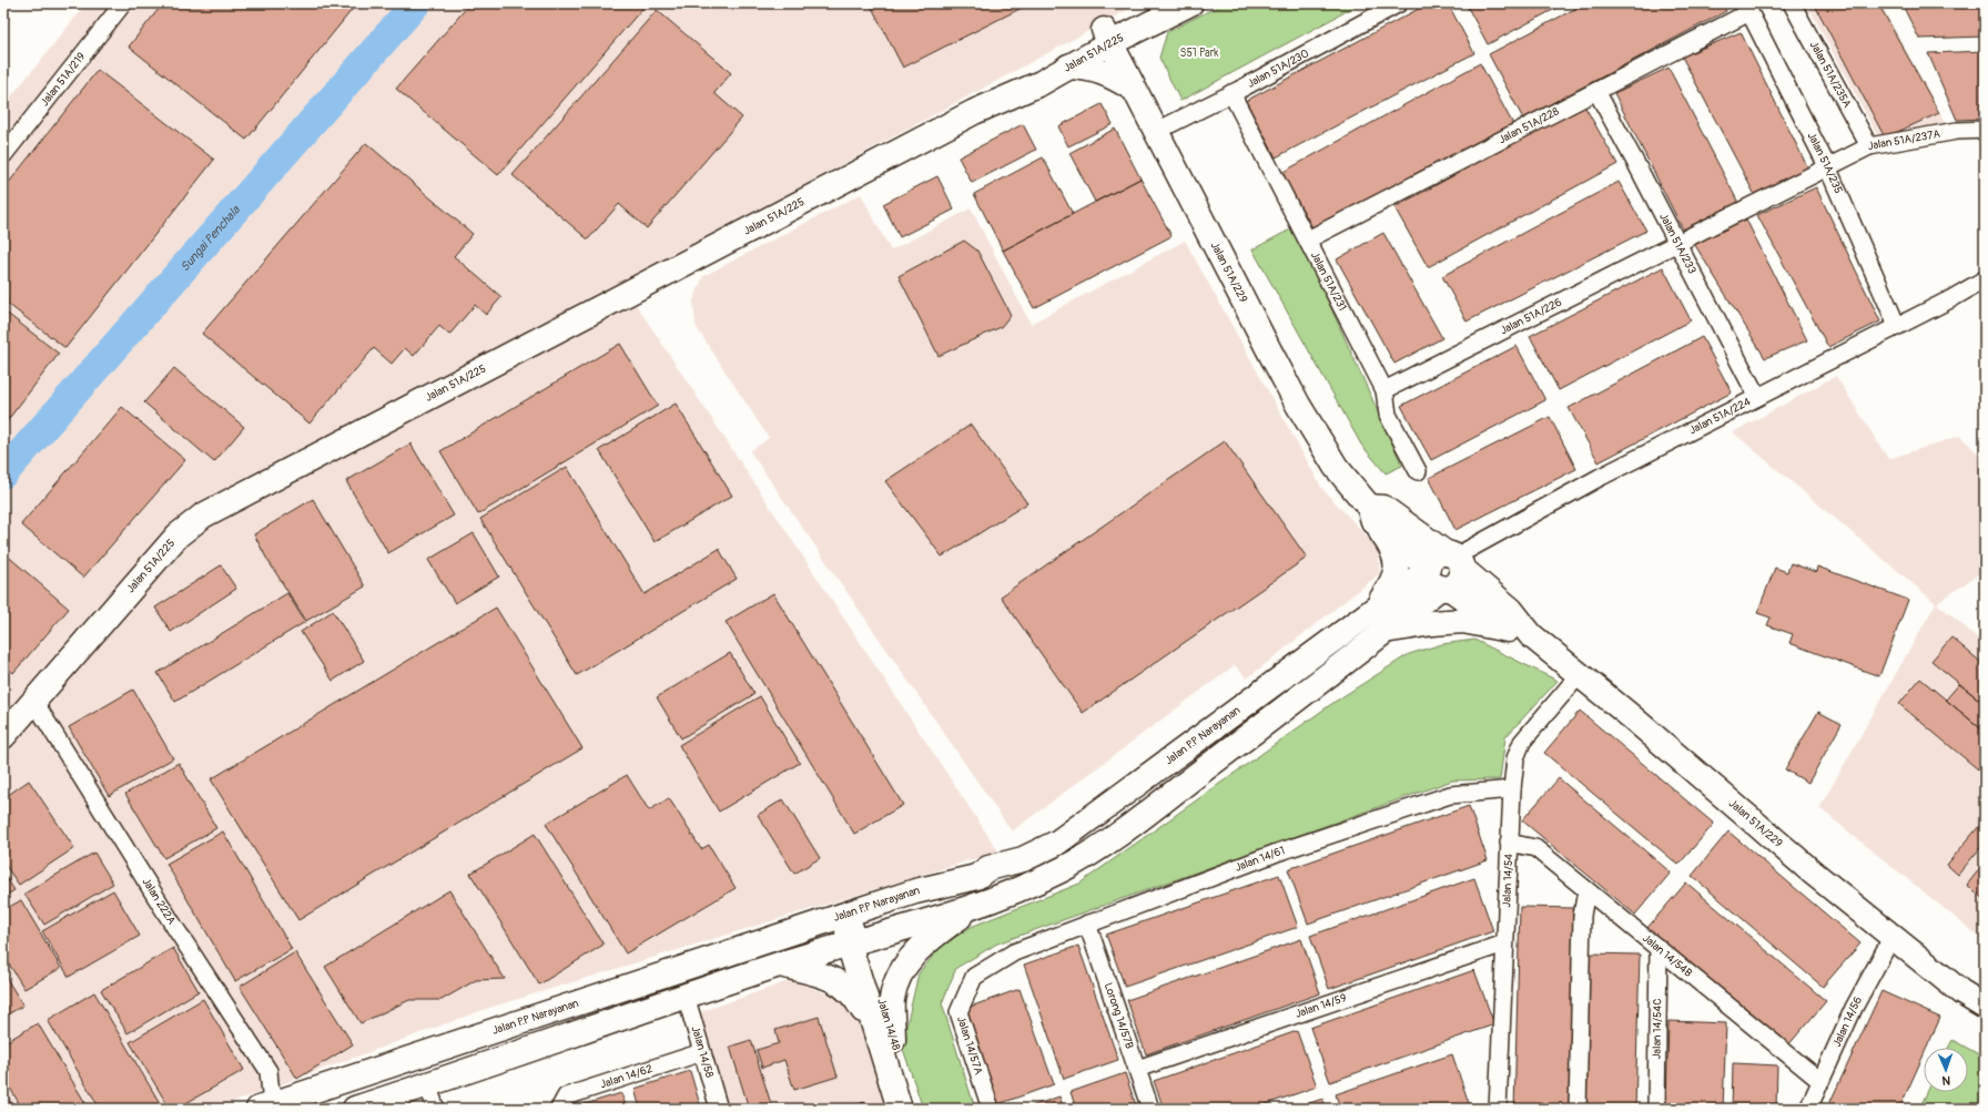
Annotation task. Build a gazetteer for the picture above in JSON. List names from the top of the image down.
{
  "streets": {
    "street": [
      "Jalan 51A/225",
      "Jalan 51A/230",
      "Jalan 51A/235A",
      "Jalan 51A/219",
      "Jalan 51A/228",
      "Jalan 51A/237A",
      "Jalan 51A/235",
      "Jalan 51A/233",
      "Jalan 51A/229",
      "Jalan 51A/231",
      "Jalan 51A/226",
      "Jalan 51A/224",
      "Jalan P.P Narayanan",
      "Jalan 14/61",
      "Jalan 14/54",
      "Jalan 222A",
      "Jalan 14/54B",
      "Jalan 14/59",
      "Lorong 14/57B",
      "Jalan 14/56",
      "Jalan 14/48",
      "Jalan 14/54C",
      "Jalan 14/57A",
      "Jalan 14/58",
      "Jalan 14/62"
    ]
  },
  "crossings": [
    ["Jalan 51A/225", "Jalan 51A/229"],
    ["Jalan 51A/225", "Jalan 222A"],
    ["Jalan 51A/230", "Jalan 51A/229"],
    ["Jalan 51A/230", "Jalan 51A/231"],
    ["Jalan 51A/235A", "Jalan 51A/237A"],
    ["Jalan 51A/228", "Jalan 51A/235"],
    ["Jalan 51A/228", "Jalan 51A/233"],
    ["Jalan 51A/228", "Jalan 51A/231"],
    ["Jalan 51A/237A", "Jalan 51A/235"],
    ["Jalan 51A/237A", "Jalan 51A/233"],
    ["Jalan 51A/237A", "Jalan 51A/226"],
    ["Jalan 51A/235", "Jalan 51A/224"],
    ["Jalan 51A/233", "Jalan 51A/226"],
    ["Jalan 51A/233", "Jalan 51A/224"],
    ["Jalan 51A/229", "Jalan 51A/224"],
    ["Jalan 51A/229", "Jalan P.P Narayanan"],
    ["Jalan 51A/229", "Jalan 14/54"],
    ["Jalan 51A/229", "Jalan 14/56"],
    ["Jalan 51A/231", "Jalan 51A/226"],
    ["Jalan 51A/224", "Jalan P.P Narayanan"],
    ["Jalan P.P Narayanan", "Jalan 222A"],
    ["Jalan 14/61", "Jalan 14/54"],
    ["Jalan 14/61", "Lorong 14/57B"],
    ["Jalan 14/61", "Jalan 14/57A"],
    ["Jalan 14/54", "Jalan 14/54B"],
    ["Jalan 14/54", "Jalan 14/59"],
    ["Jalan 14/54B", "Jalan 14/56"],
    ["Jalan 14/54B", "Jalan 14/54C"],
    ["Jalan 14/59", "Lorong 14/57B"],
    ["Jalan 14/58", "Jalan 14/62"]
  ],
  "water": ["Sungai Penchala"],
  "parks": ["S51 Park"],
  "north": "bottom"
}
